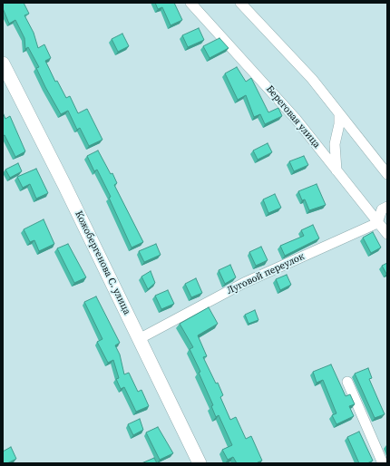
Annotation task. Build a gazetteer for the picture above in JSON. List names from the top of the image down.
{
  "streets": {
    "main road": ["Кожобергенова С. улица"],
    "street": ["Береговая улица", "Луговой переулок"]
  },
  "crossings": [
    ["Береговая улица", "Луговой переулок"],
    ["Кожобергенова С. улица", "Луговой переулок"]
  ]
}
